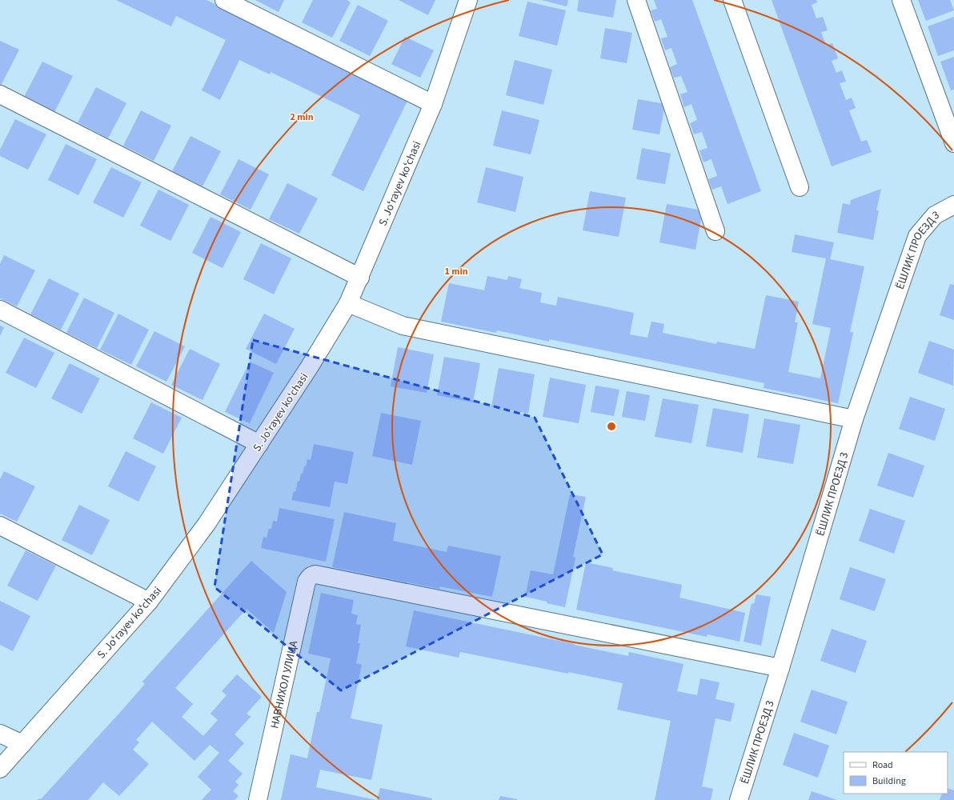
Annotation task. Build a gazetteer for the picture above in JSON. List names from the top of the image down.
{
  "streets": {
    "street": ["S. Joʻrayev koʻchasi", "ЁШЛИК ПРОЕЗД 3", "НАВНИХОЛ УЛИЦА"]
  },
  "crossings": [
    ["ЁШЛИК ПРОЕЗД 3", "НАВНИХОЛ УЛИЦА"]
  ],
  "legend": ["Road", "Building"],
  "rings": ["2 min", "1 min"]
}
